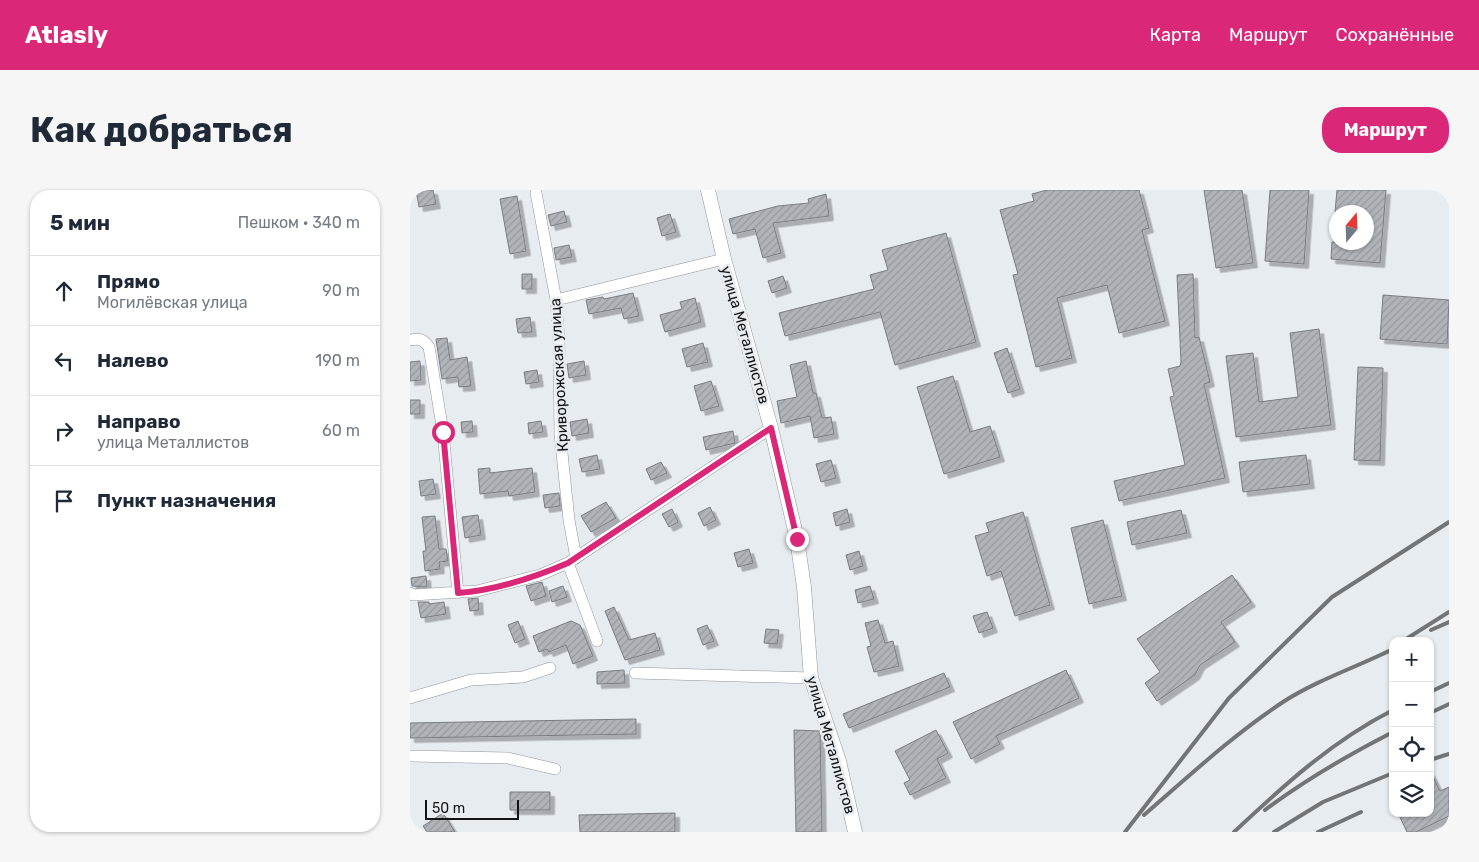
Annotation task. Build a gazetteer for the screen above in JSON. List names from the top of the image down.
{
  "streets": {
    "street": ["улица Металлистов", "Криворожская улица"]
  },
  "scale_bar": "50 m",
  "north": "top",
  "page": {
    "header": "Atlasly",
    "nav": ["Карта", "Маршрут", "Сохранённые"],
    "buttons": "Маршрут",
    "title": "Как добраться",
    "heading": ["5 мин", "Пешком · 340 m"],
    "list": [
      ["Прямо", "Могилёвская улица", "90 m"],
      ["Налево", "190 m"],
      ["Направо", "улица Металлистов", "60 m"],
      "Пункт назначения"
    ],
    "map_buttons": ["+", "−"],
    "scale": "50 m"
  }
}
